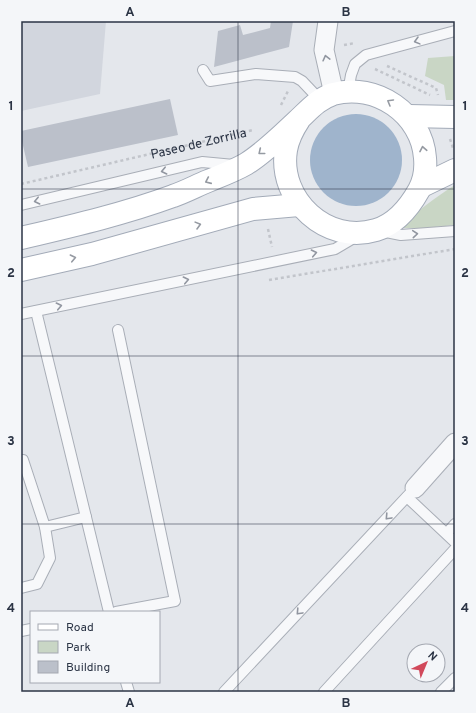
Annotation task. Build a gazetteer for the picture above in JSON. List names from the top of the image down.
{
  "streets": {
    "main road": ["Paseo de Zorrilla"]
  },
  "legend": ["Road", "Park", "Building"],
  "north": "top right",
  "grid": {
    "columns": ["A", "B"],
    "rows": [
      "1",
      "2",
      "3",
      "4"
    ]
  }
}
